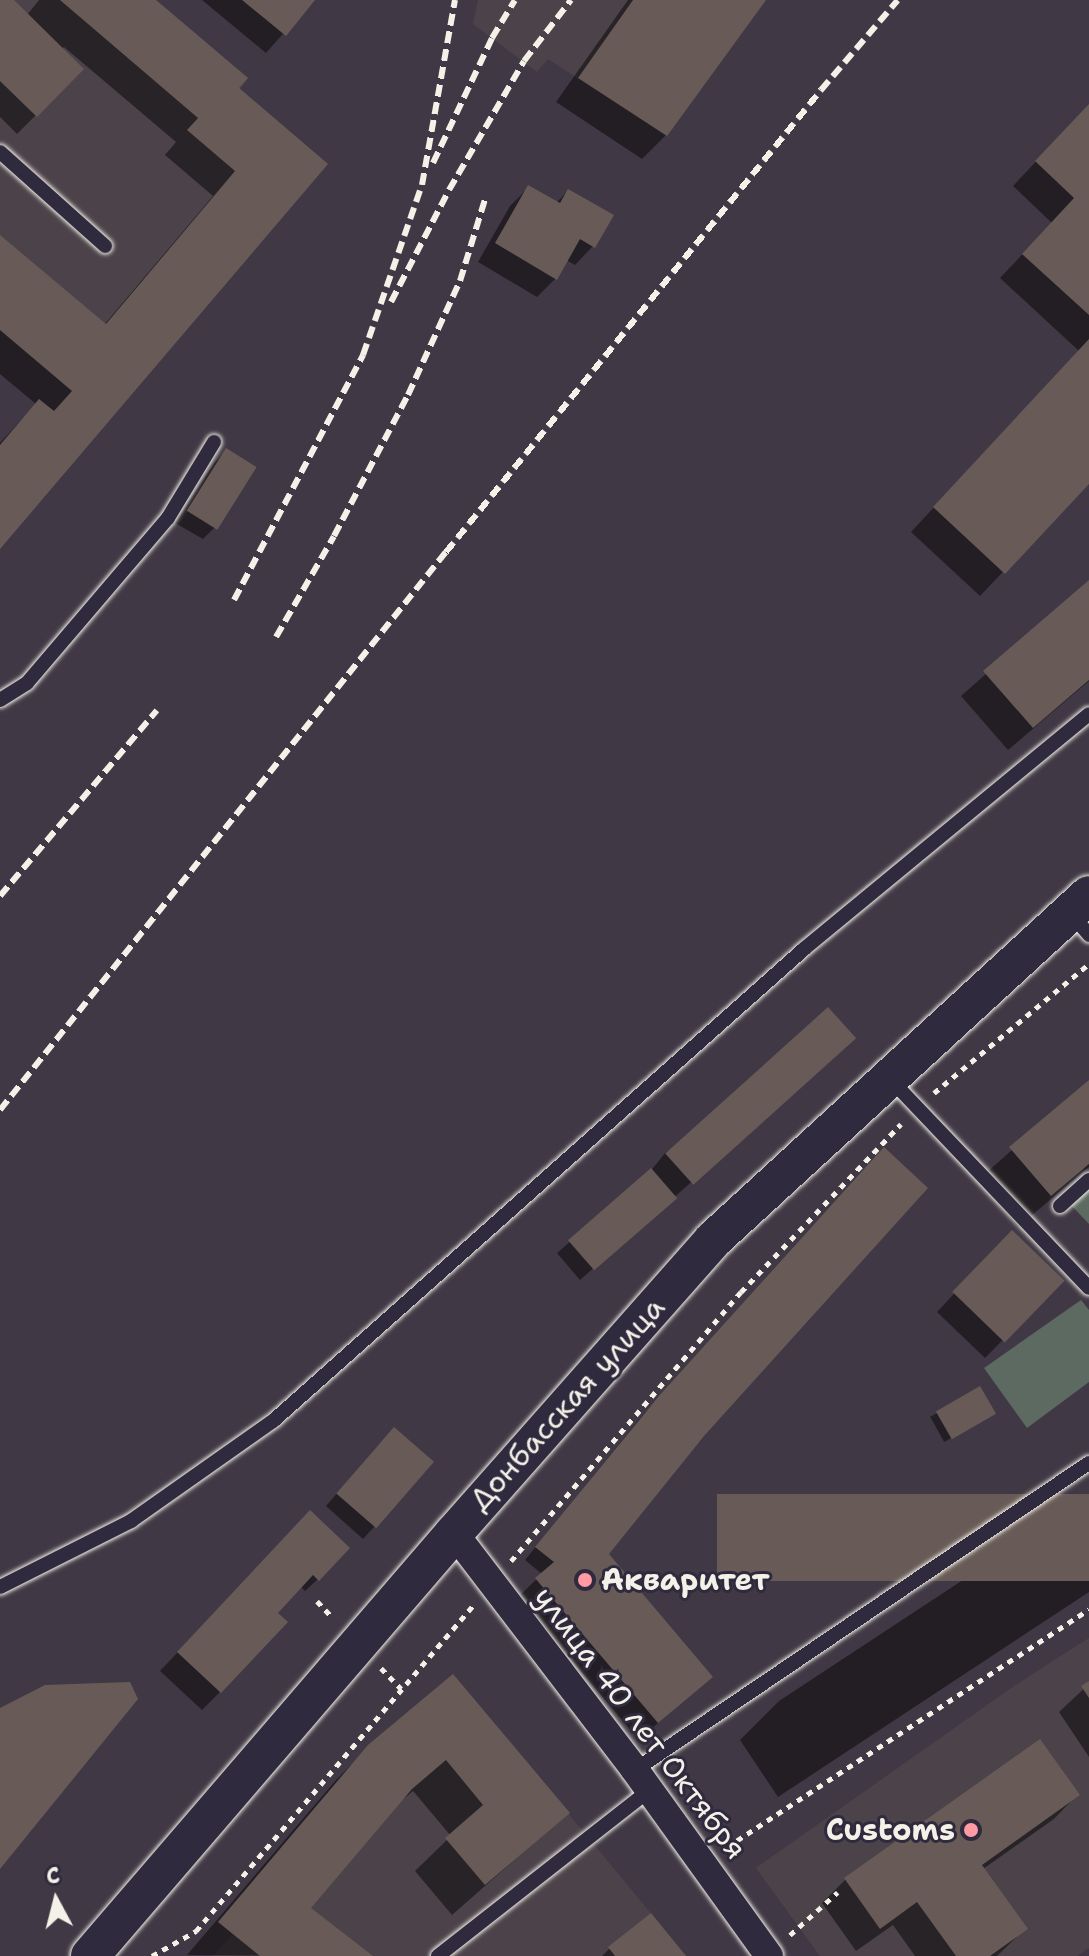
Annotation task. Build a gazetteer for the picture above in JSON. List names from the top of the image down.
{
  "streets": {
    "street": ["Донбасская улица", "улица 40 лет Октября"]
  },
  "crossings": [
    ["Донбасская улица", "улица 40 лет Октября"]
  ],
  "places": ["Акваритет", "Customs"],
  "north": "top"
}
